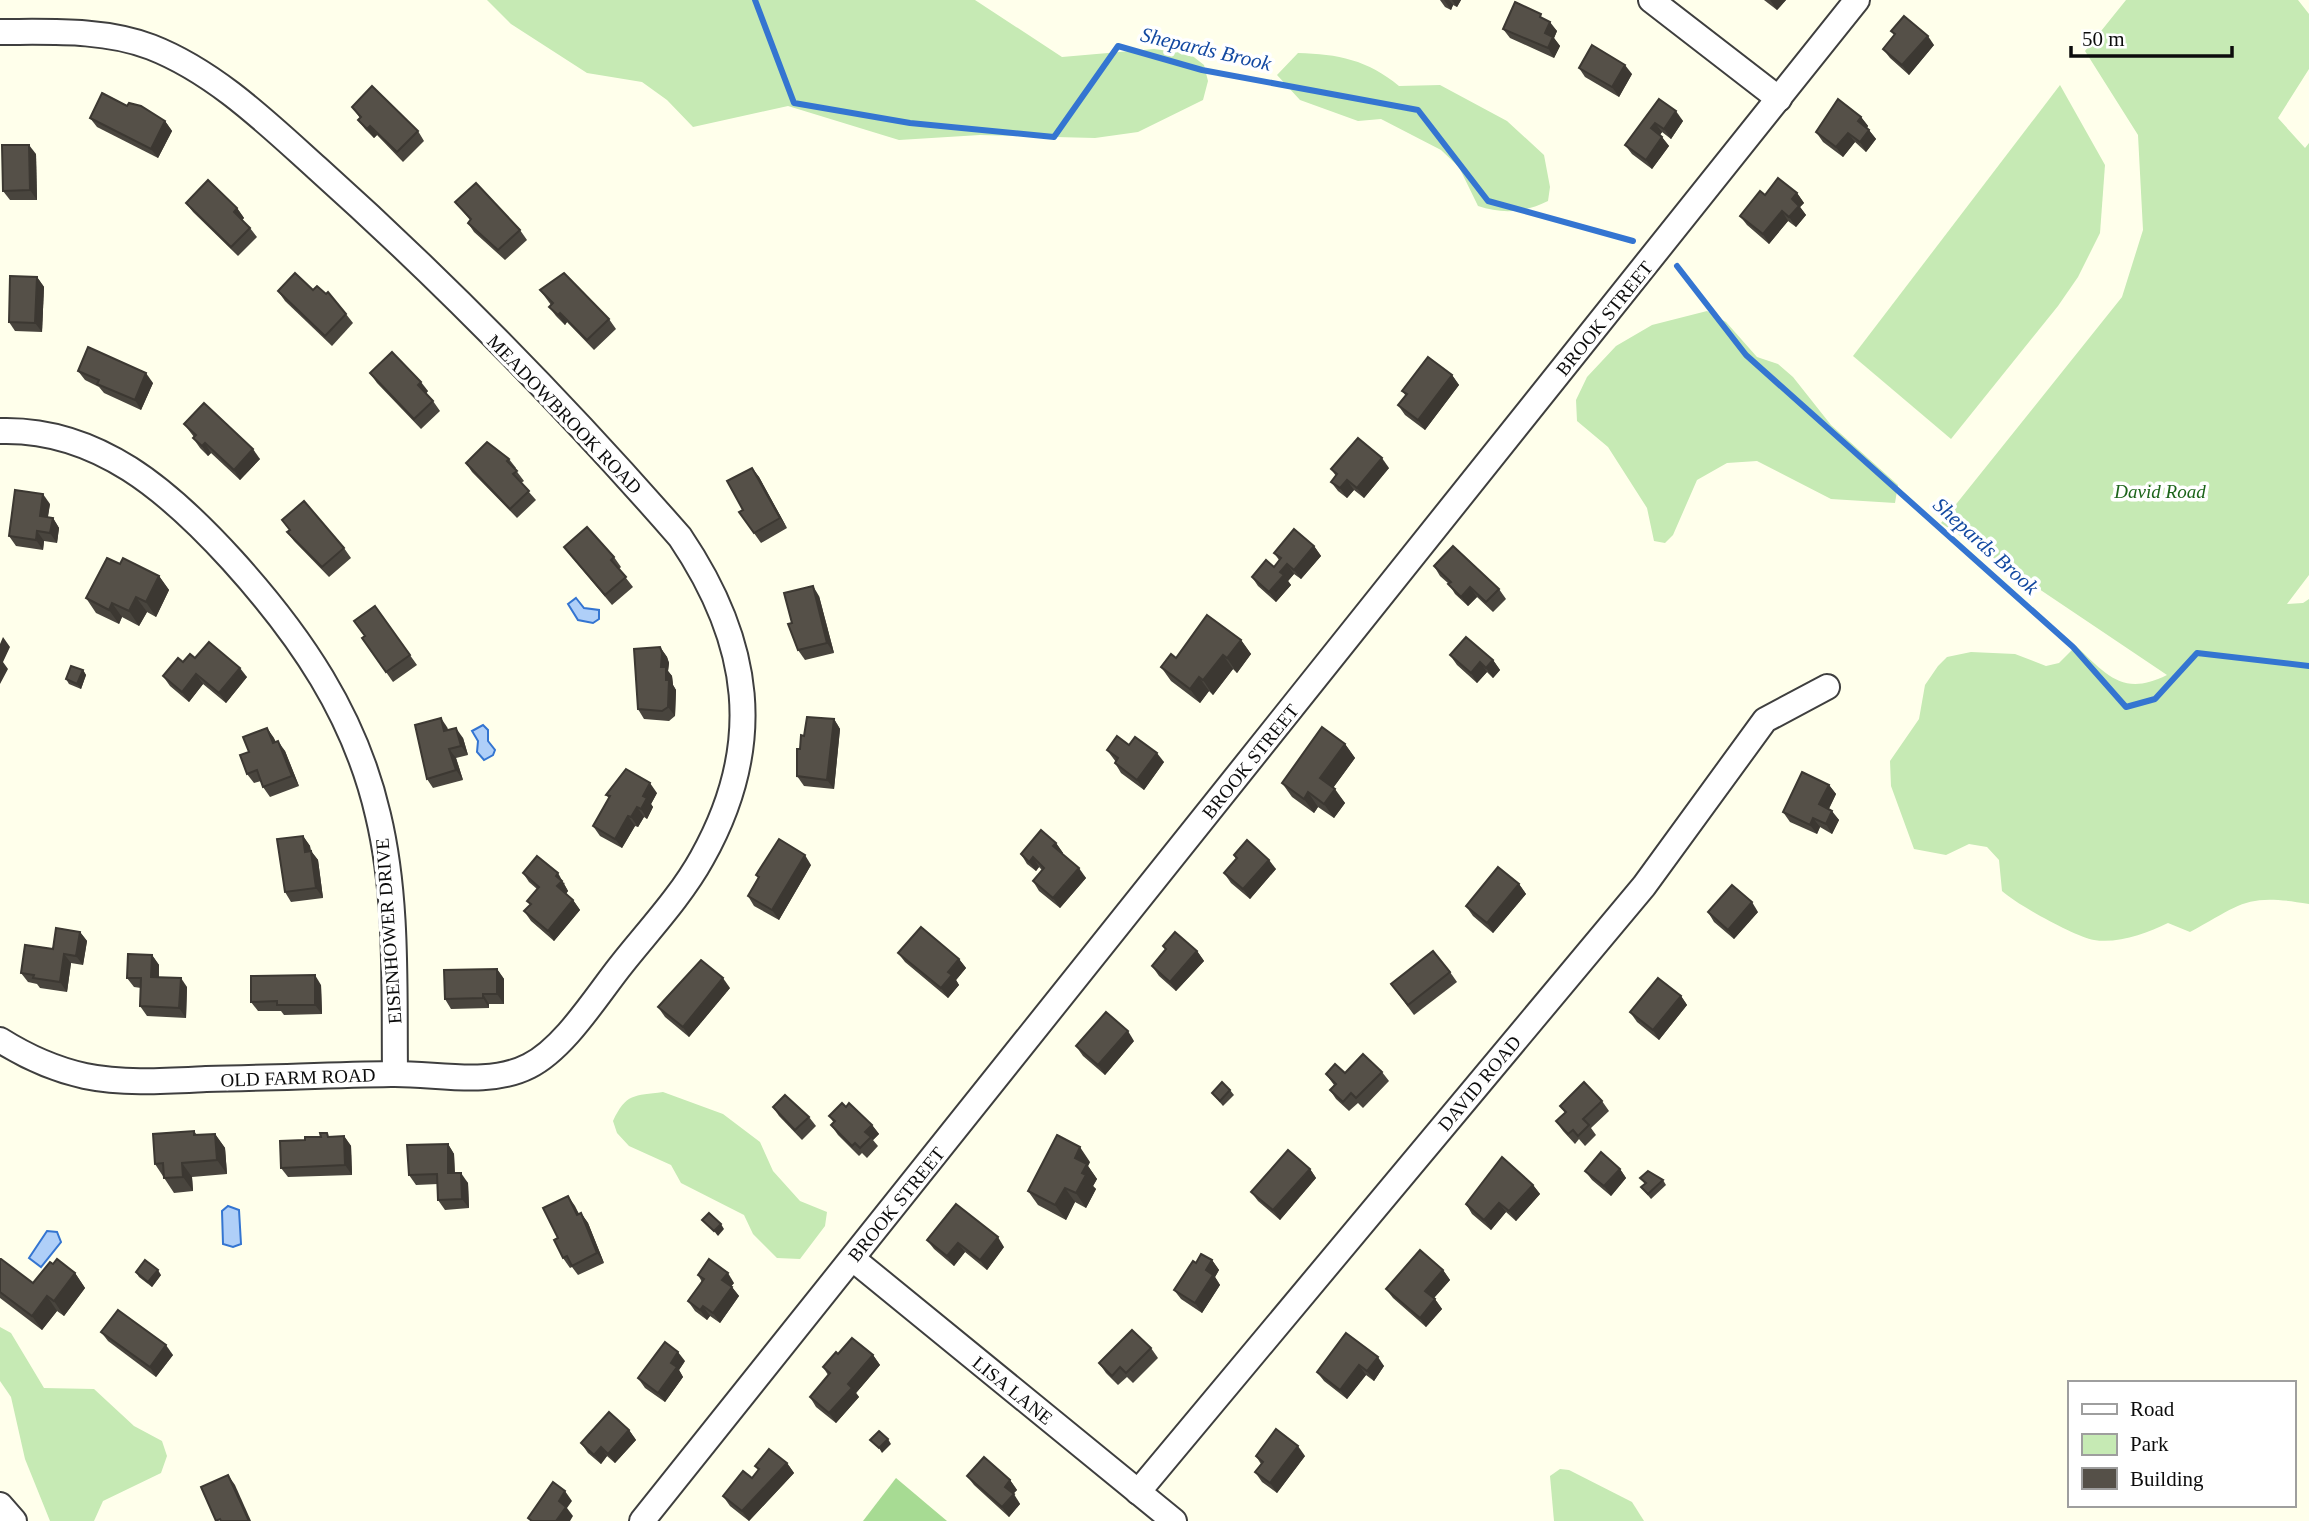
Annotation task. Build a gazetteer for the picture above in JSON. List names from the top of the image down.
{
  "streets": {
    "street": [
      "BROOK STREET",
      "MEADOWBROOK ROAD",
      "EISENHOWER DRIVE",
      "OLD FARM ROAD",
      "DAVID ROAD",
      "LISA LANE"
    ]
  },
  "crossings": [
    ["BROOK STREET", "LISA LANE"],
    ["MEADOWBROOK ROAD", "OLD FARM ROAD"],
    ["EISENHOWER DRIVE", "OLD FARM ROAD"],
    ["DAVID ROAD", "LISA LANE"]
  ],
  "water": ["Shepards Brook"],
  "parks": ["David Road"],
  "legend": ["Road", "Park", "Building"],
  "scale_bar": "50 m"
}
